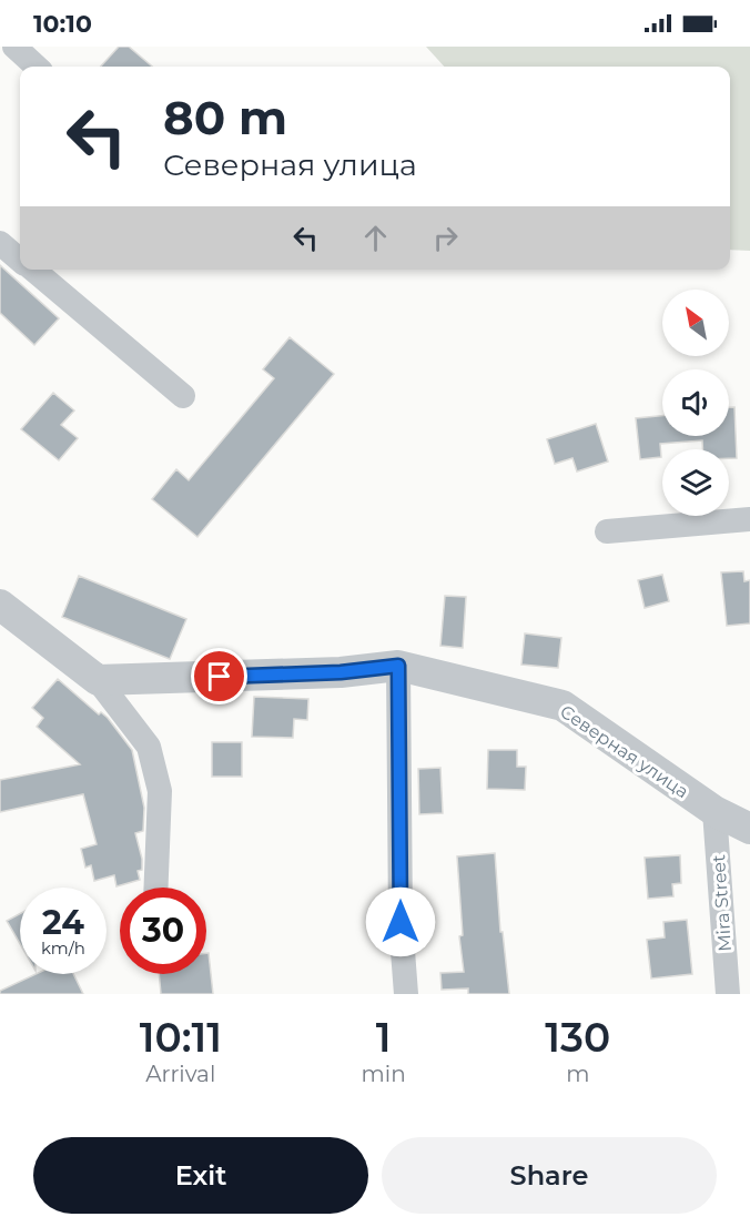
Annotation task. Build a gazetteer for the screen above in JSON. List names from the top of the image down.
{
  "streets": {
    "street": ["Северная улица", "Mira Street"]
  },
  "crossings": [
    ["Северная улица", "Mira Street"]
  ],
  "north": "top left",
  "page": {
    "status": "10:10",
    "turn": ["80 m", "Северная улица"],
    "speed": "24 km/h",
    "limit": "30",
    "eta": [
      "10:11",
      "Arrival",
      "1",
      "min",
      "130",
      "m"
    ],
    "buttons": ["Exit", "Share"]
  }
}
